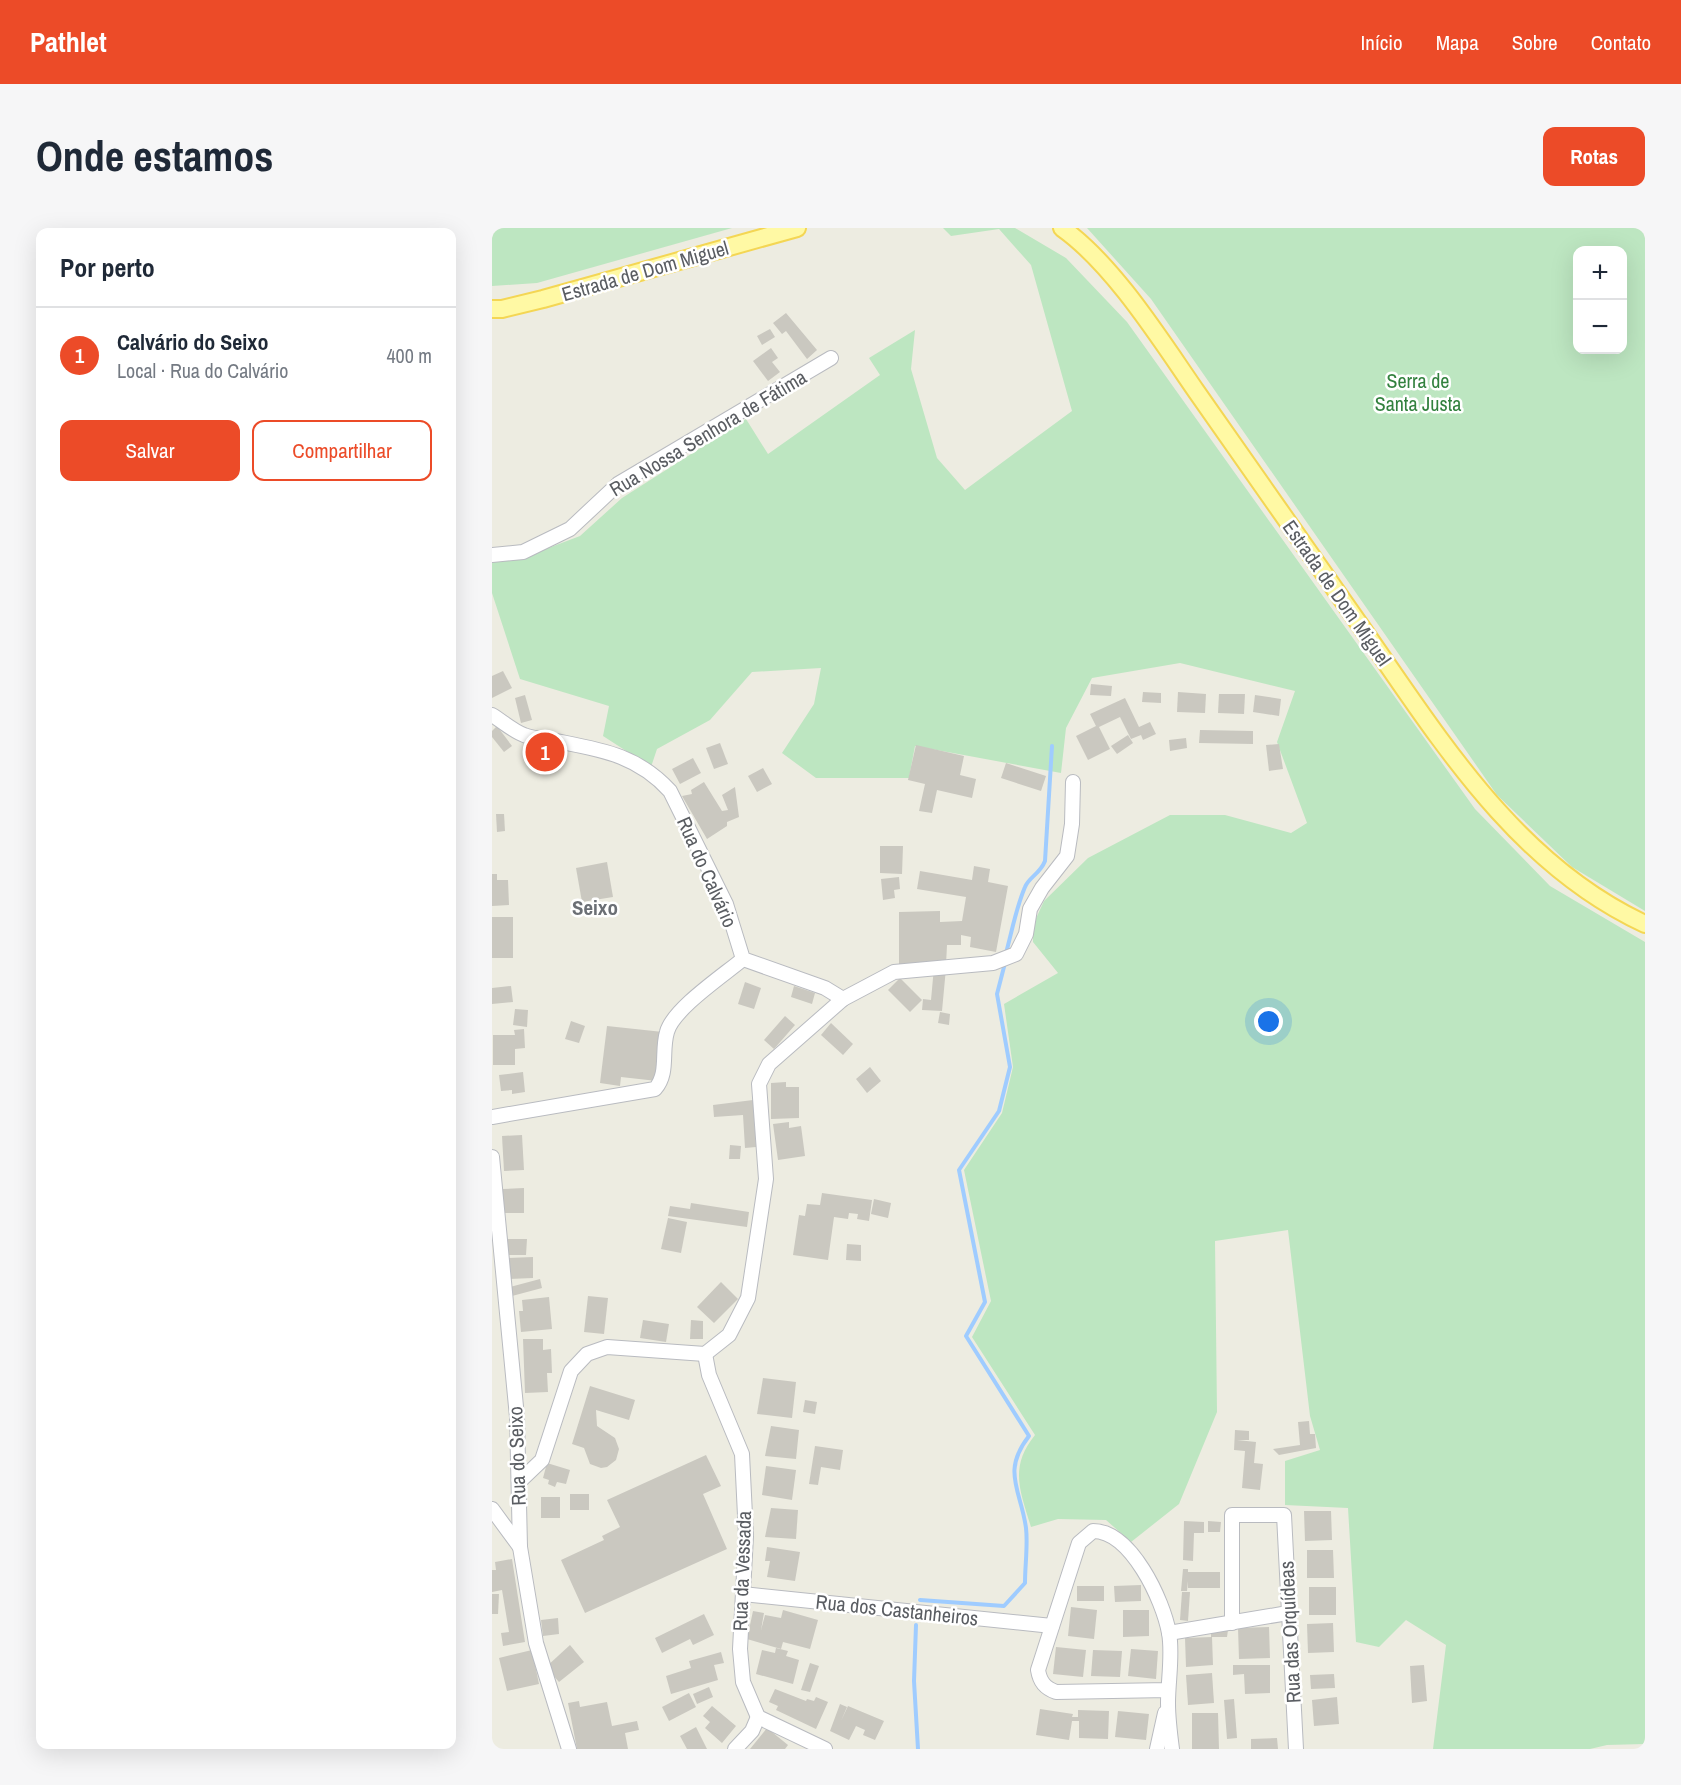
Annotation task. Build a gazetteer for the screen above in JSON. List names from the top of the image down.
{
  "streets": {
    "main road": ["Estrada de Dom Miguel"],
    "street": [
      "Rua Nossa Senhora de Fátima",
      "Rua do Calvário",
      "Rua do Seixo",
      "Rua da Vessada",
      "Rua dos Castanheiros",
      "Rua das Orquídeas"
    ]
  },
  "crossings": [
    ["Rua da Vessada", "Rua dos Castanheiros"]
  ],
  "districts": ["Seixo"],
  "parks": ["Serra de Santa Justa"],
  "page": {
    "header": "Pathlet",
    "nav": [
      "Início",
      "Mapa",
      "Sobre",
      "Contato"
    ],
    "buttons": [
      "Rotas",
      ["Salvar", "Compartilhar"]
    ],
    "title": "Onde estamos",
    "heading": "Por perto",
    "map_buttons": ["+", "−"],
    "list": [
      {
        "mark": "1",
        "name": "Calvário do Seixo",
        "note": "Local · Rua do Calvário",
        "value": "400 m"
      }
    ],
    "pins": "1"
  }
}
